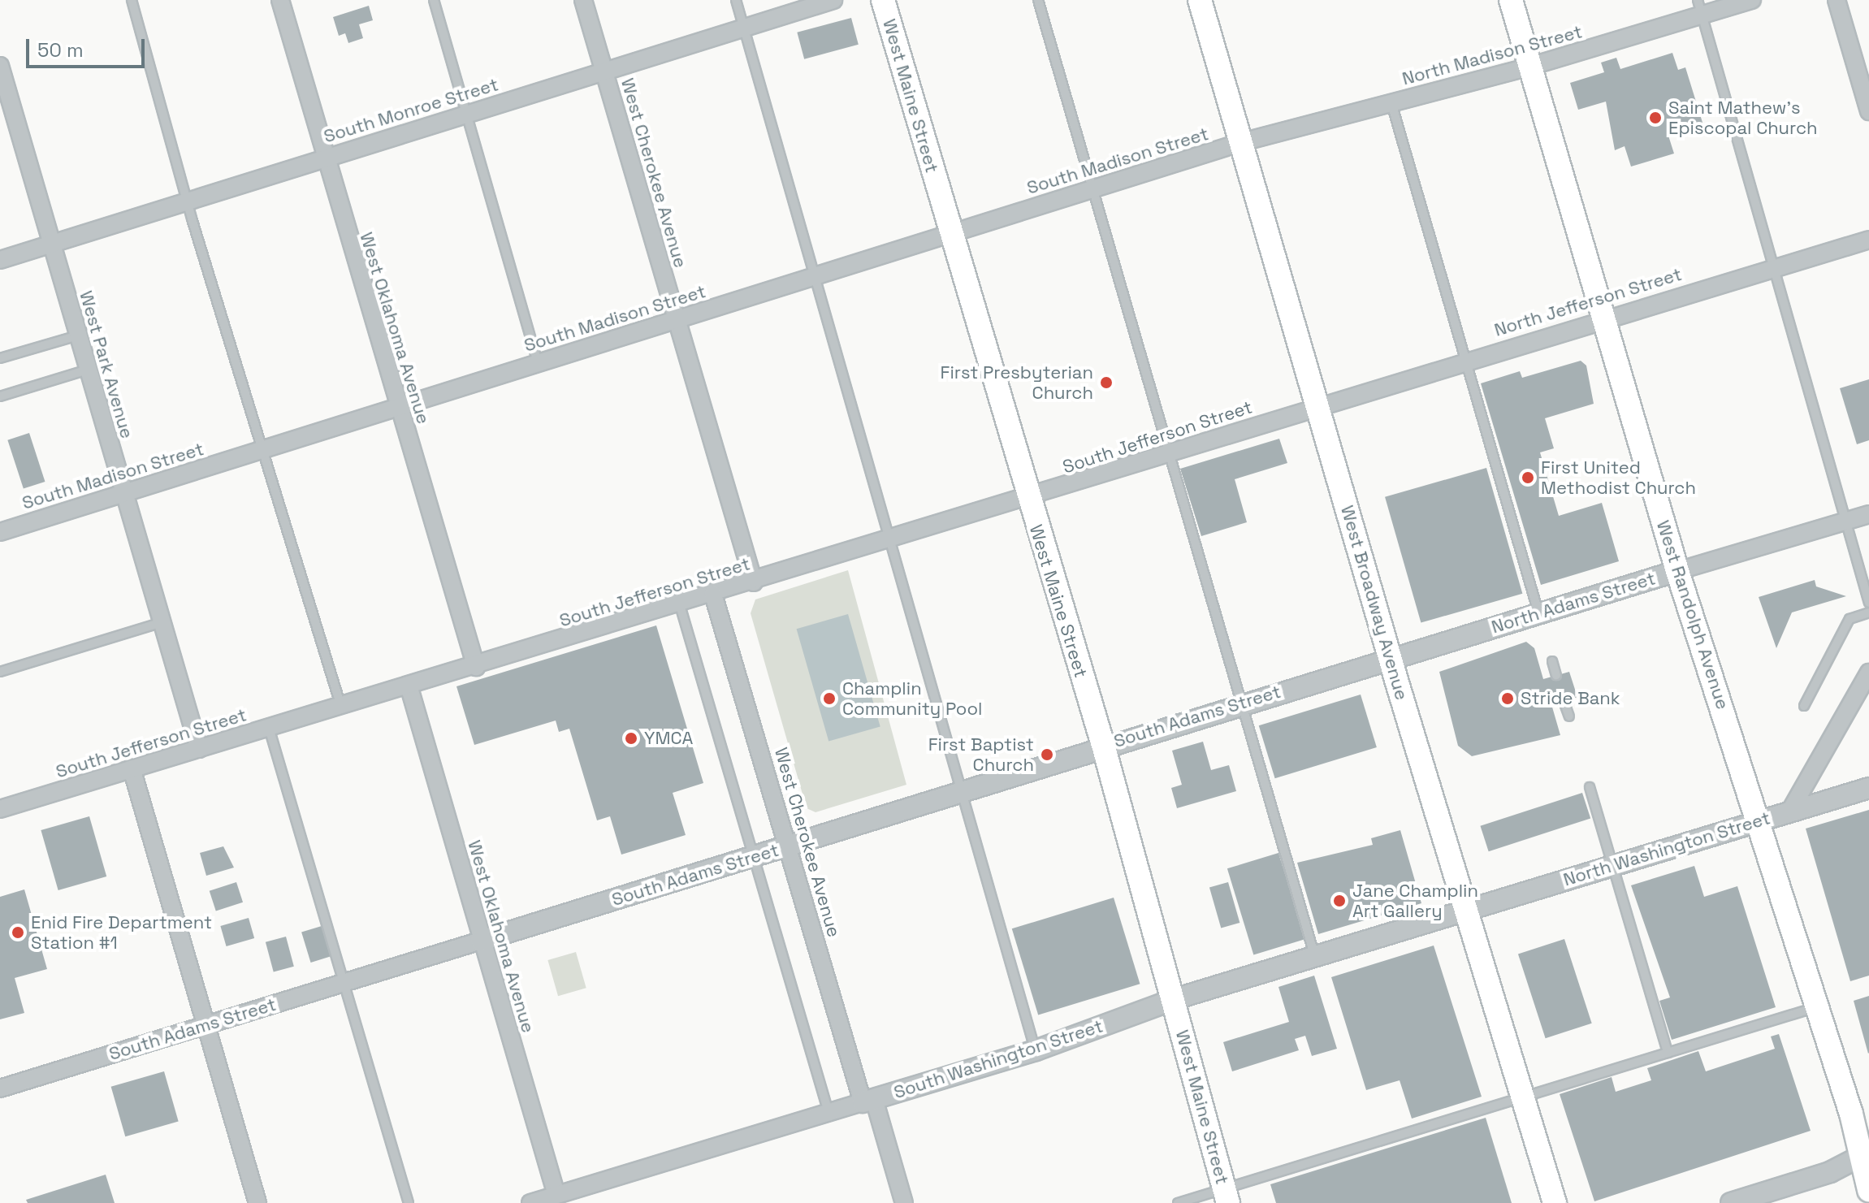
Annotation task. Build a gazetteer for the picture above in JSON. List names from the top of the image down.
{
  "streets": {
    "main road": ["West Maine Street", "West Broadway Avenue", "West Randolph Avenue"],
    "street": [
      "North Madison Street",
      "South Monroe Street",
      "South Madison Street",
      "West Cherokee Avenue",
      "North Jefferson Street",
      "West Oklahoma Avenue",
      "West Park Avenue",
      "South Jefferson Street",
      "North Adams Street",
      "South Adams Street",
      "North Washington Street",
      "South Washington Street"
    ]
  },
  "crossings": [
    ["North Madison Street", "South Madison Street"],
    ["North Madison Street", "West Broadway Avenue"],
    ["North Madison Street", "West Randolph Avenue"],
    ["West Maine Street", "South Madison Street"],
    ["West Maine Street", "South Jefferson Street"],
    ["West Maine Street", "South Adams Street"],
    ["West Maine Street", "South Washington Street"],
    ["South Monroe Street", "West Cherokee Avenue"],
    ["South Monroe Street", "West Oklahoma Avenue"],
    ["South Monroe Street", "West Park Avenue"],
    ["South Madison Street", "West Cherokee Avenue"],
    ["South Madison Street", "West Oklahoma Avenue"],
    ["South Madison Street", "West Park Avenue"],
    ["South Madison Street", "West Broadway Avenue"],
    ["West Cherokee Avenue", "South Jefferson Street"],
    ["West Cherokee Avenue", "South Adams Street"],
    ["West Cherokee Avenue", "South Washington Street"],
    ["North Jefferson Street", "South Jefferson Street"],
    ["North Jefferson Street", "West Broadway Avenue"],
    ["North Jefferson Street", "West Randolph Avenue"],
    ["West Oklahoma Avenue", "South Jefferson Street"],
    ["West Oklahoma Avenue", "South Adams Street"],
    ["West Oklahoma Avenue", "South Washington Street"],
    ["West Park Avenue", "South Jefferson Street"],
    ["South Jefferson Street", "West Broadway Avenue"],
    ["West Broadway Avenue", "North Adams Street"],
    ["West Broadway Avenue", "South Adams Street"],
    ["West Broadway Avenue", "North Washington Street"],
    ["West Broadway Avenue", "South Washington Street"],
    ["North Adams Street", "West Randolph Avenue"],
    ["North Adams Street", "South Adams Street"],
    ["West Randolph Avenue", "North Washington Street"],
    ["North Washington Street", "South Washington Street"]
  ],
  "places": [
    "Saint Mathew's Episcopal Church",
    "First Presbyterian Church",
    "First United Methodist Church",
    "Champlin Community Pool",
    "Stride Bank",
    "YMCA",
    "First Baptist Church",
    "Jane Champlin Art Gallery",
    "Enid Fire Department Station #1"
  ],
  "scale_bar": "50 m"
}
